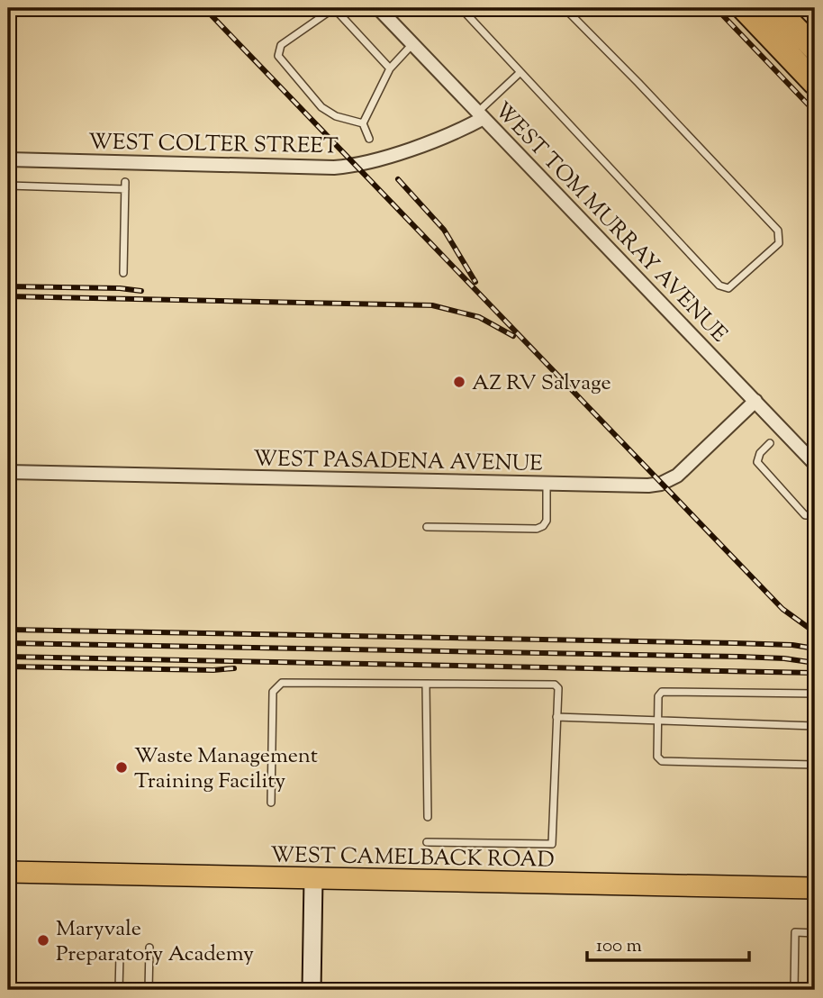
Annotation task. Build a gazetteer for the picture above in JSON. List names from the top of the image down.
{
  "streets": {
    "main road": ["WEST CAMELBACK ROAD"],
    "street": ["WEST COLTER STREET", "WEST TOM MURRAY AVENUE", "WEST PASADENA AVENUE"]
  },
  "crossings": [
    ["WEST COLTER STREET", "WEST TOM MURRAY AVENUE"],
    ["WEST TOM MURRAY AVENUE", "WEST PASADENA AVENUE"]
  ],
  "places": ["AZ RV Salvage", "Waste Management Training Facility", "Maryvale Preparatory Academy"],
  "scale_bar": "100 m"
}
